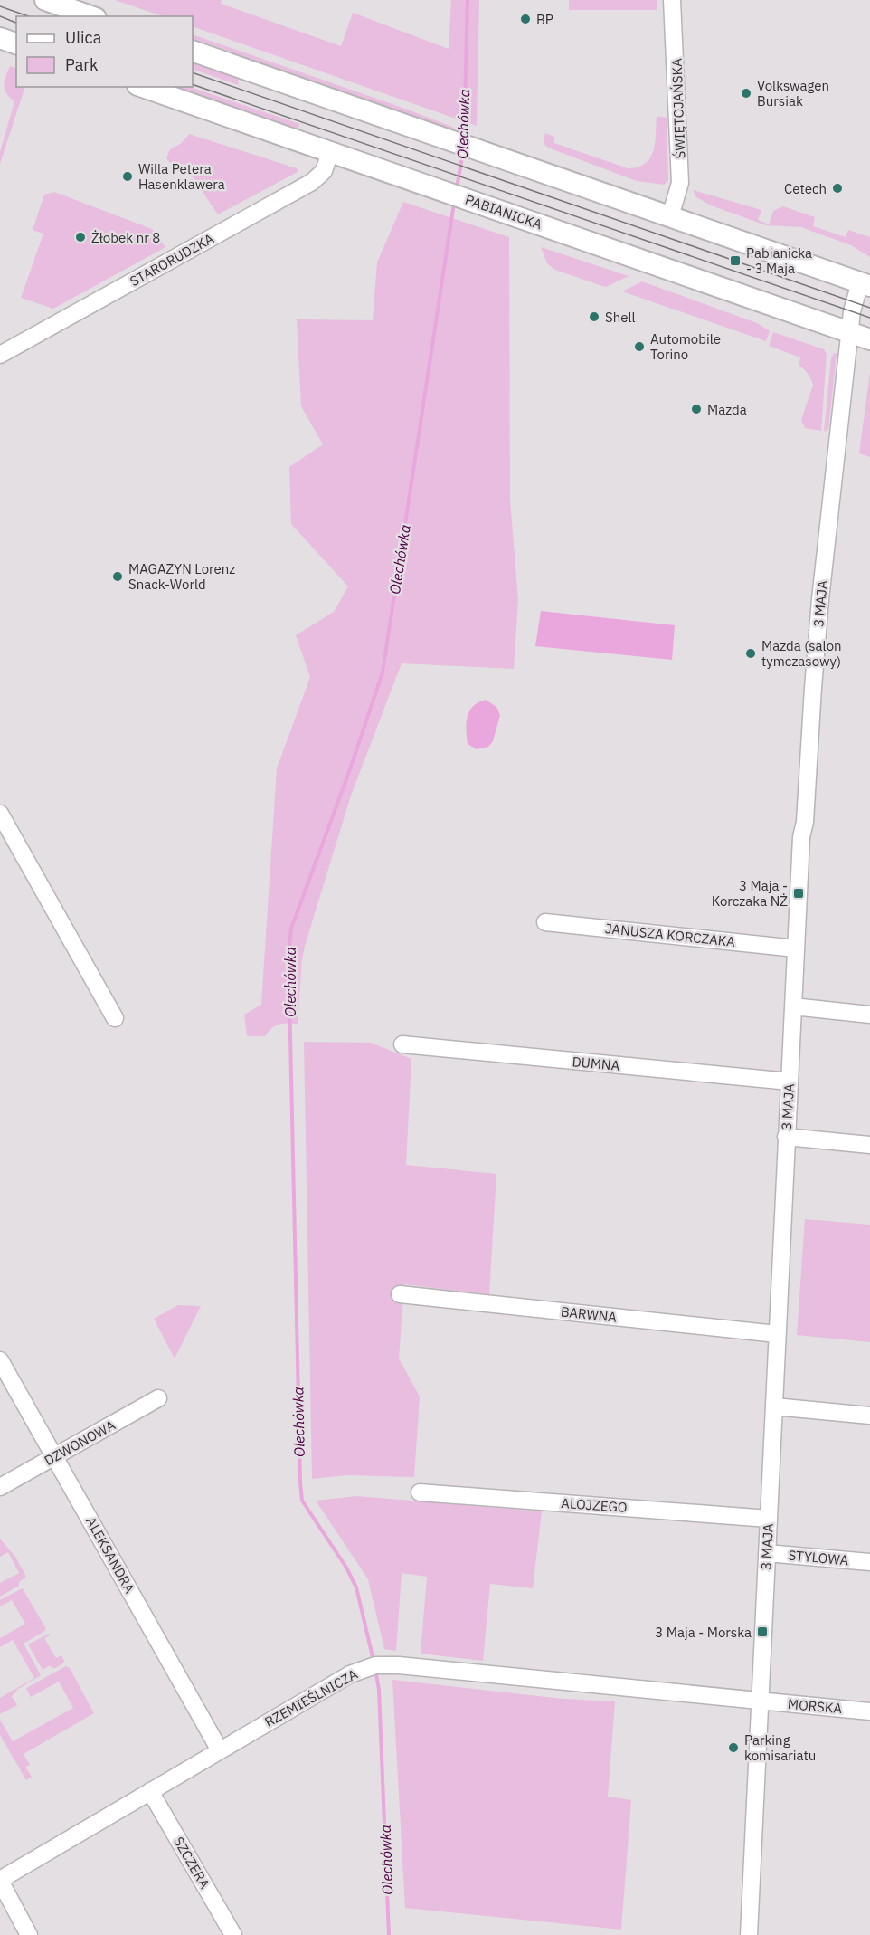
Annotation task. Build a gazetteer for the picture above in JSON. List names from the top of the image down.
{
  "streets": {
    "main road": ["PABIANICKA"],
    "street": [
      "ŚWIĘTOJAŃSKA",
      "STARORUDZKA",
      "3 MAJA",
      "JANUSZA KORCZAKA",
      "DUMNA",
      "BARWNA",
      "DZWONOWA",
      "ALOJZEGO",
      "ALEKSANDRA",
      "STYLOWA",
      "RZEMIEŚLNICZA",
      "MORSKA",
      "SZCZERA"
    ]
  },
  "crossings": [
    ["PABIANICKA", "STARORUDZKA"],
    ["PABIANICKA", "3 MAJA"],
    ["3 MAJA", "JANUSZA KORCZAKA"],
    ["3 MAJA", "DUMNA"],
    ["3 MAJA", "BARWNA"],
    ["3 MAJA", "ALOJZEGO"],
    ["3 MAJA", "STYLOWA"],
    ["3 MAJA", "RZEMIEŚLNICZA"],
    ["3 MAJA", "MORSKA"],
    ["DZWONOWA", "ALEKSANDRA"],
    ["ALEKSANDRA", "RZEMIEŚLNICZA"],
    ["RZEMIEŚLNICZA", "MORSKA"],
    ["RZEMIEŚLNICZA", "SZCZERA"]
  ],
  "water": ["Olechówka"],
  "places": {
    "other": [
      "BP",
      "Volkswagen Bursiak",
      "Willa Petera Hasenklawera",
      "Cetech",
      "Żłobek nr 8",
      "Shell",
      "Automobile Torino",
      "Mazda",
      "MAGAZYN Lorenz Snack-World",
      "Mazda (salon tymczasowy)",
      "Parking komisariatu"
    ],
    "transit": ["Pabianicka - 3 Maja", "3 Maja - Korczaka NŻ", "3 Maja - Morska"]
  },
  "legend": ["Ulica", "Park"]
}
